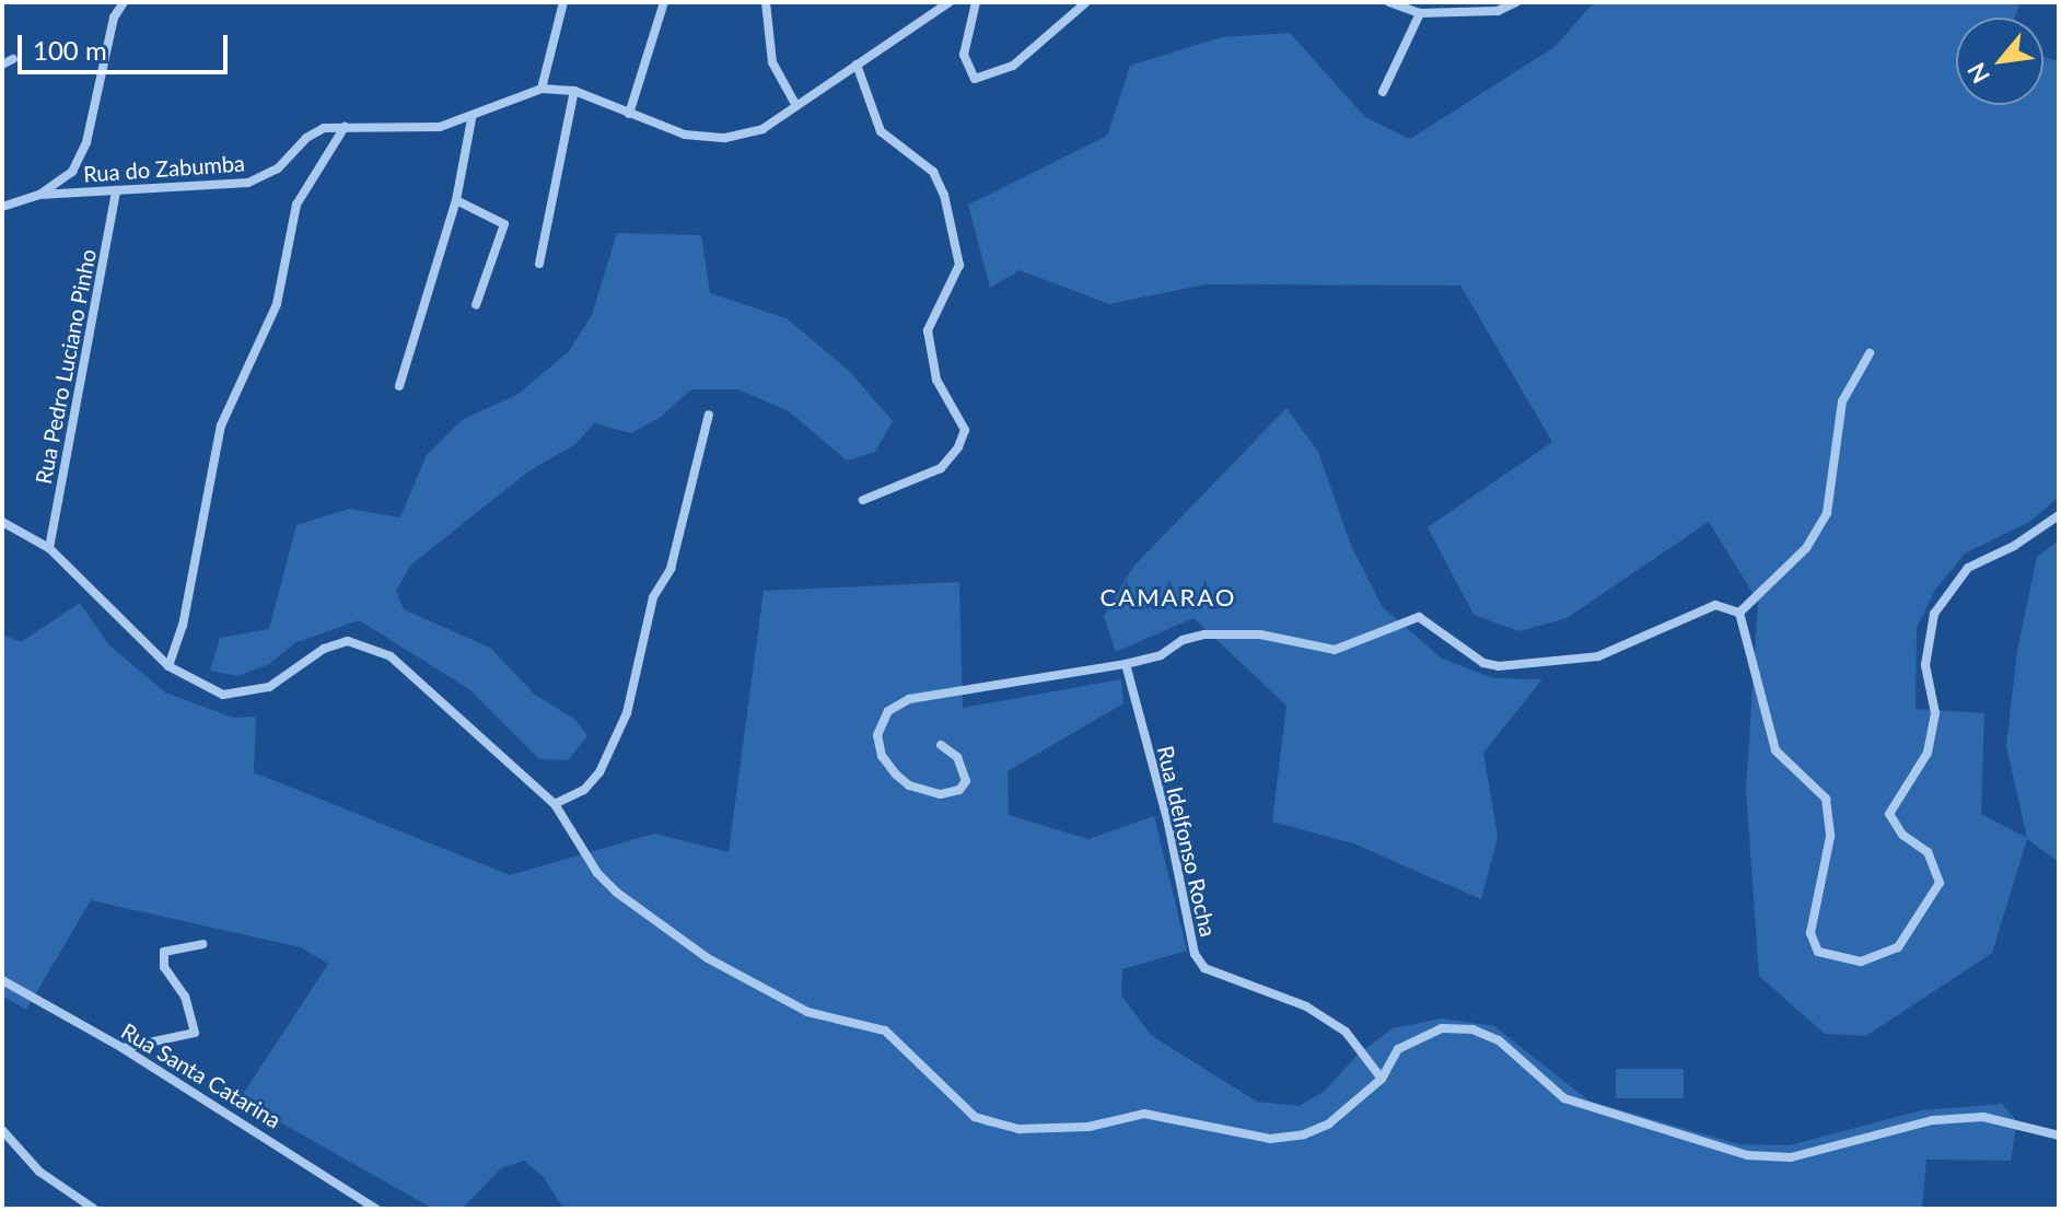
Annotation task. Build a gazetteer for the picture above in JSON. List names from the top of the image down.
{
  "streets": {
    "street": [
      "Rua do Zabumba",
      "Rua Pedro Luciano Pinho",
      "Rua Idelfonso Rocha",
      "Rua Santa Catarina"
    ]
  },
  "crossings": [
    ["Rua do Zabumba", "Rua Pedro Luciano Pinho"]
  ],
  "districts": ["CAMARAO"],
  "scale_bar": "100 m",
  "north": "bottom left"
}
